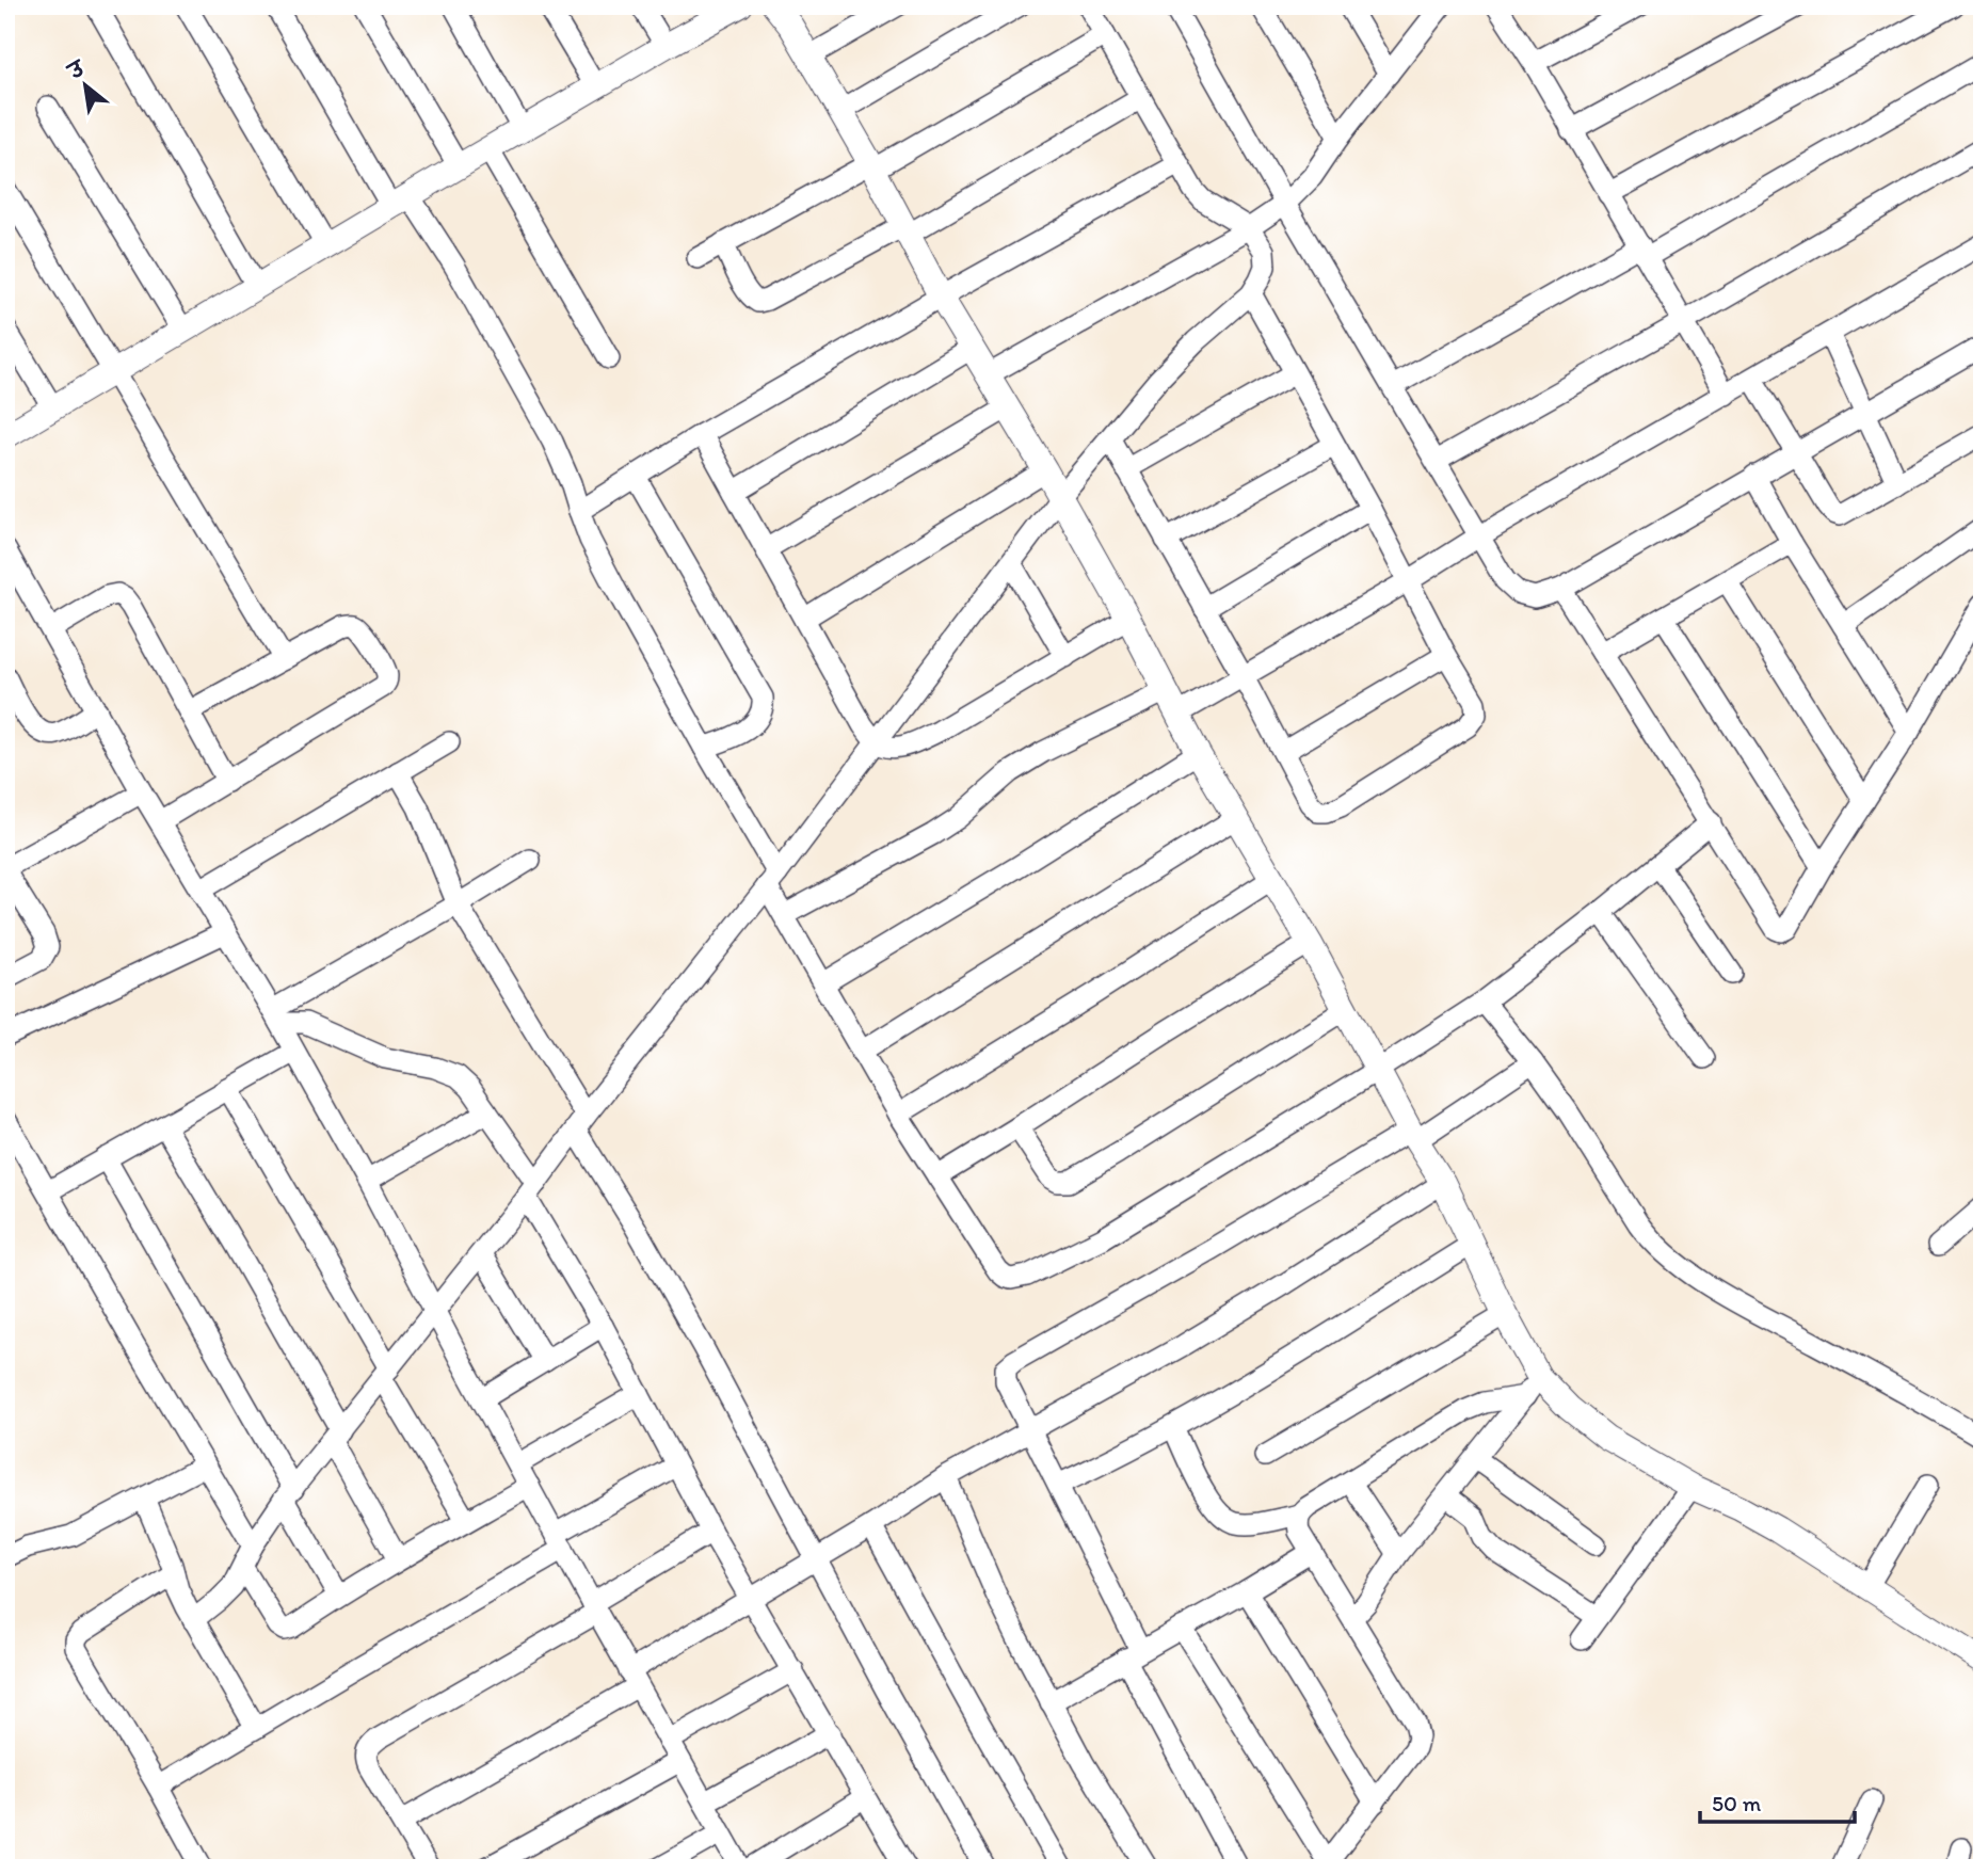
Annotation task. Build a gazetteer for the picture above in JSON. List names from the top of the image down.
{
  "scale_bar": "50 m",
  "north": "top left"
}
